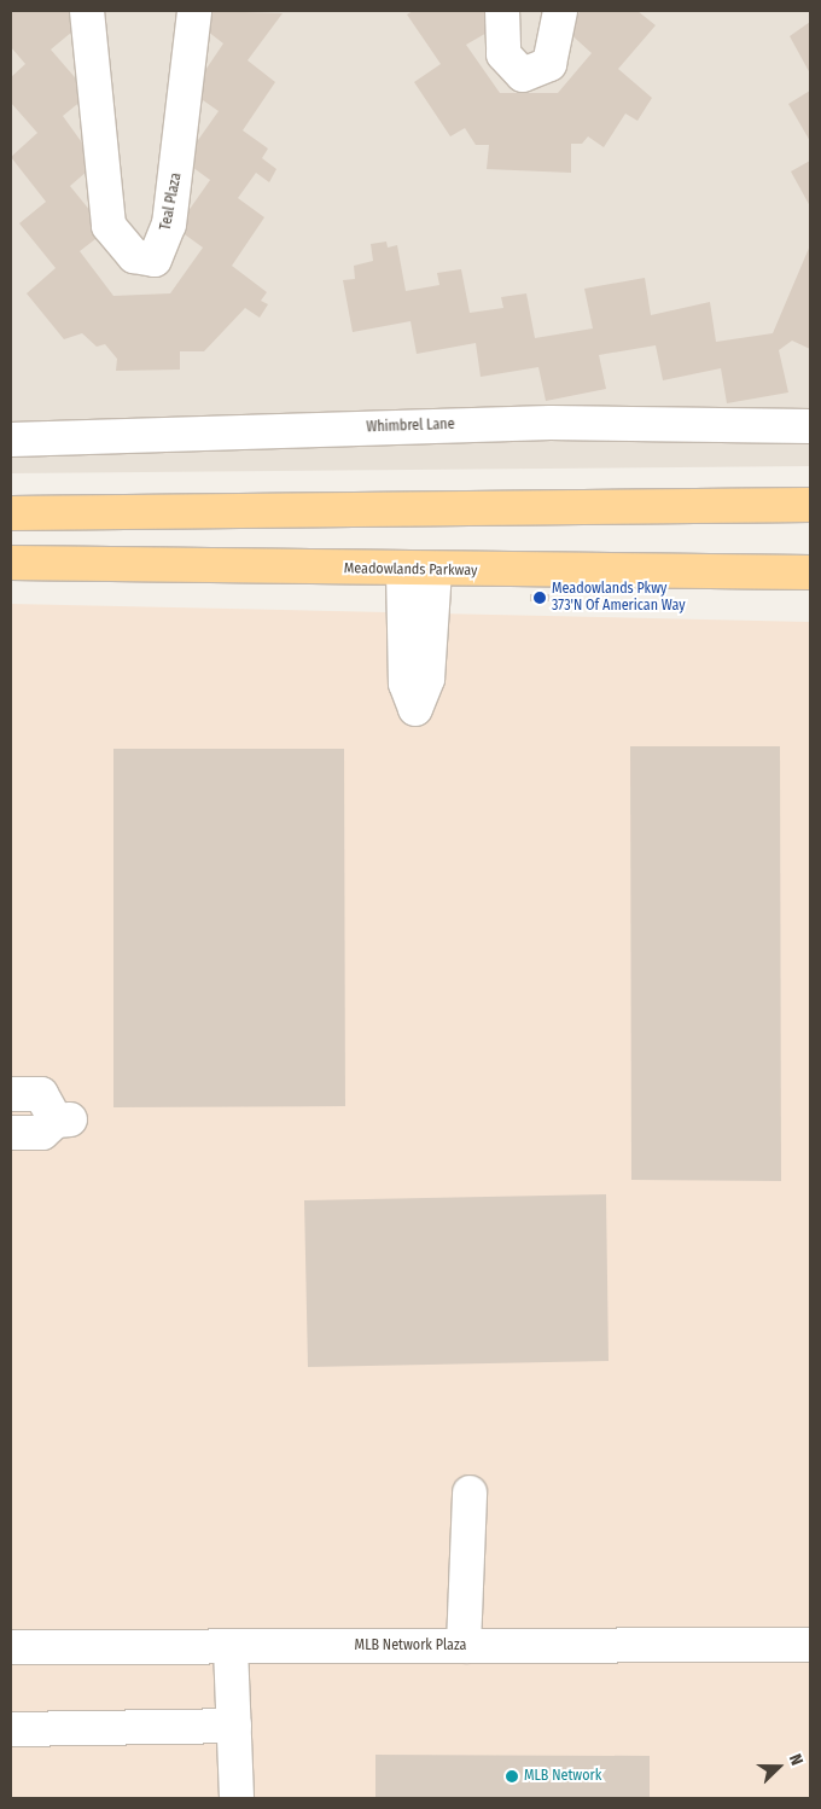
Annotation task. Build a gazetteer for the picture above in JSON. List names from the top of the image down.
{
  "streets": {
    "main road": ["Meadowlands Parkway"],
    "street": ["Teal Plaza", "Whimbrel Lane", "MLB Network Plaza"]
  },
  "places": ["Meadowlands Pkwy 373'N Of American Way", "MLB Network"],
  "north": "right"
}
